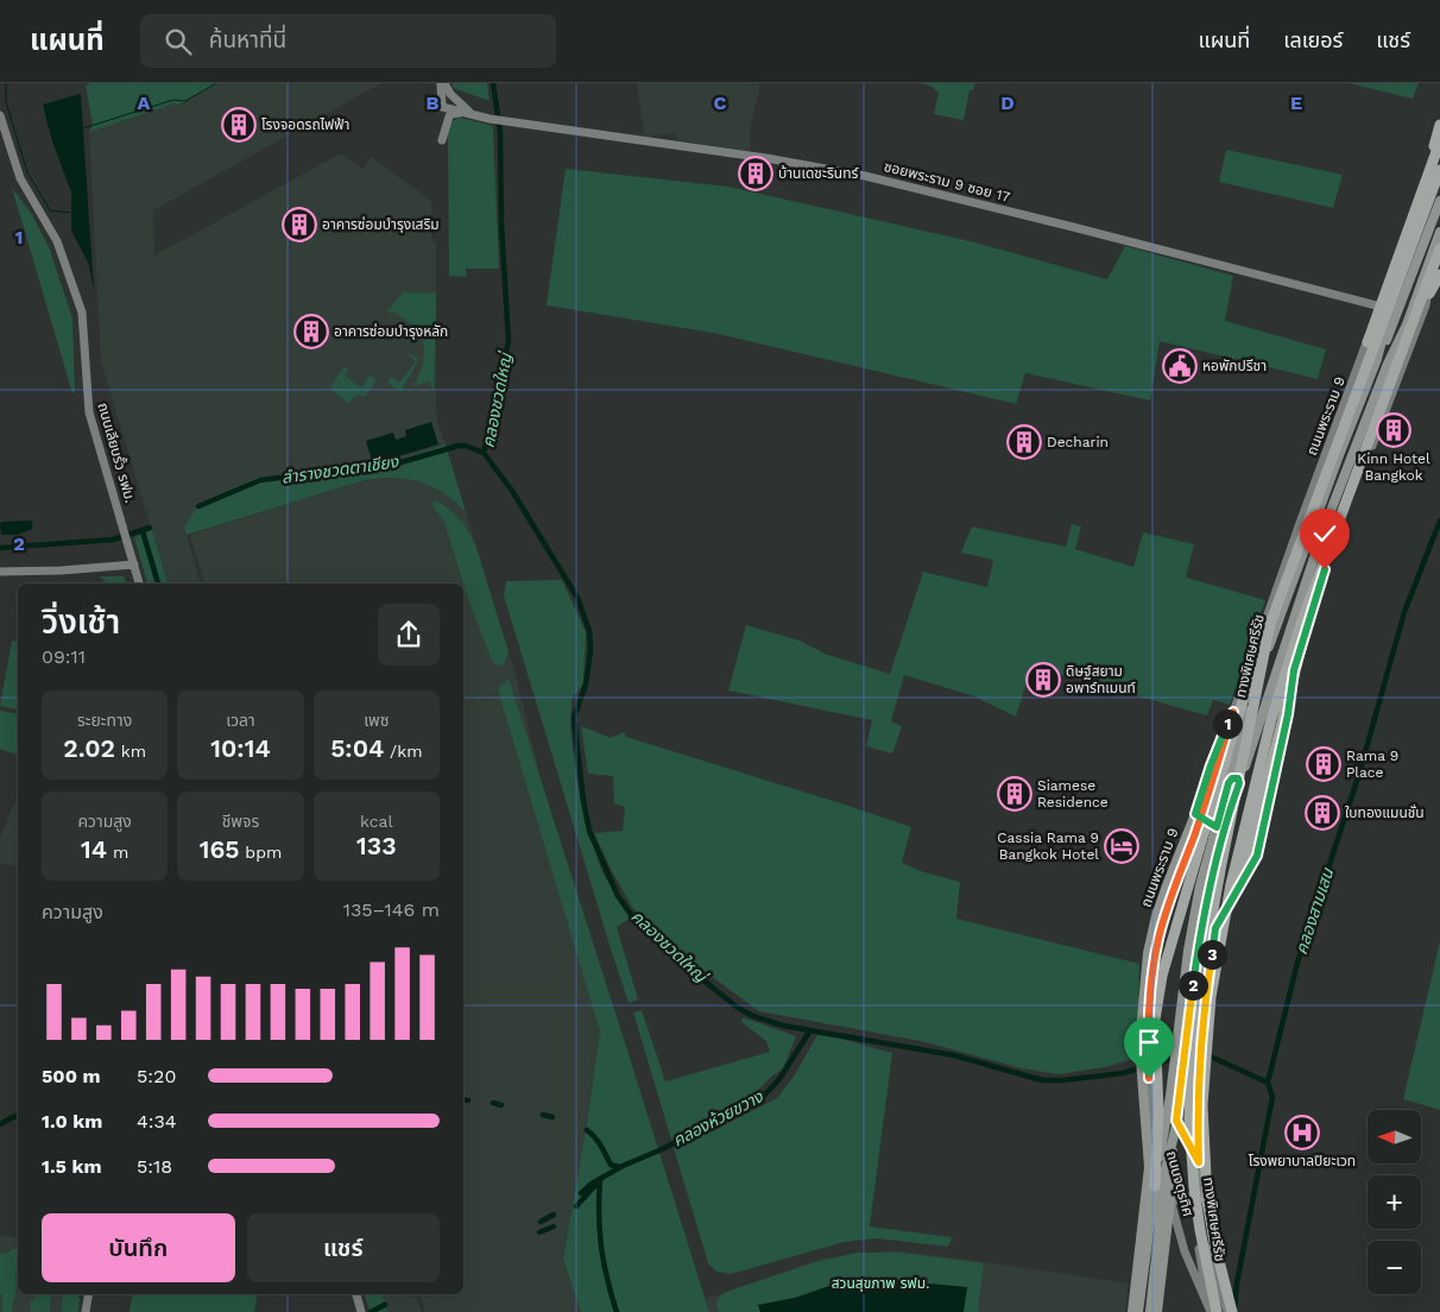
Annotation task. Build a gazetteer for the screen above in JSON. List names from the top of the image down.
{
  "streets": {
    "highway": ["ทางพิเศษศรีรัช"],
    "main road": [
      "ซอยพระราม 9 ซอย 17",
      "ถนนพระราม 9",
      "ถนนเลียบรั้ว รฟม.",
      "ถนนจตุรทิศ"
    ]
  },
  "crossings": [
    ["ซอยพระราม 9 ซอย 17", "ถนนพระราม 9"],
    ["ถนนพระราม 9", "ทางพิเศษศรีรัช"],
    ["ถนนพระราม 9", "ถนนจตุรทิศ"],
    ["ทางพิเศษศรีรัช", "ถนนจตุรทิศ"]
  ],
  "water": [
    "คลองชวดใหญ่",
    "ลำรางชวดตาเชียง",
    "คลองสามเสน",
    "คลองห้วยขวาง"
  ],
  "parks": ["สวนสุขภาพ รฟม."],
  "places": {
    "building": [
      "โรงจอดรถไฟฟ้า",
      "บ้านเดชะรินทร์",
      "อาคารซ่อมบำรุงเสริม",
      "อาคารซ่อมบำรุงหลัก",
      "Kinn Hotel Bangkok",
      "Decharin",
      "ดิษฐ์สยาม อพาร์ทเมนท์",
      "Rama 9 Place",
      "Siamese Residence",
      "ใบทองแมนชั่น"
    ],
    "public building": ["หอพักปรีชา"],
    "hotel": ["Cassia Rama 9 Bangkok Hotel"],
    "hospital": ["โรงพยาบาลปิยะเวท"]
  },
  "north": "left",
  "page": {
    "header": "แผนที่",
    "search": "ค้นหาที่นี่",
    "nav": ["แผนที่", "เลเยอร์", "แชร์"],
    "heading": ["วิ่งเช้า", "09:11"],
    "stats": [
      ["ระยะทาง", "2.02 km"],
      ["เวลา", "10:14"],
      ["เพซ", "5:04 /km"],
      ["ความสูง", "14 m"],
      ["ชีพจร", "165 bpm"],
      ["kcal", "133"]
    ],
    "pins": ["1", "3", "2"],
    "chart": ["ความสูง", "135–146 m"],
    "list": [
      {
        "name": "500 m",
        "note": "5:20"
      },
      {
        "name": "1.0 km",
        "note": "4:34"
      },
      {
        "name": "1.5 km",
        "note": "5:18"
      }
    ],
    "map_buttons": ["+", "−"],
    "buttons": ["บันทึก", "แชร์"]
  },
  "grid": {
    "columns": [
      "A",
      "B",
      "C",
      "D",
      "E"
    ],
    "rows": ["1", "2"]
  }
}
